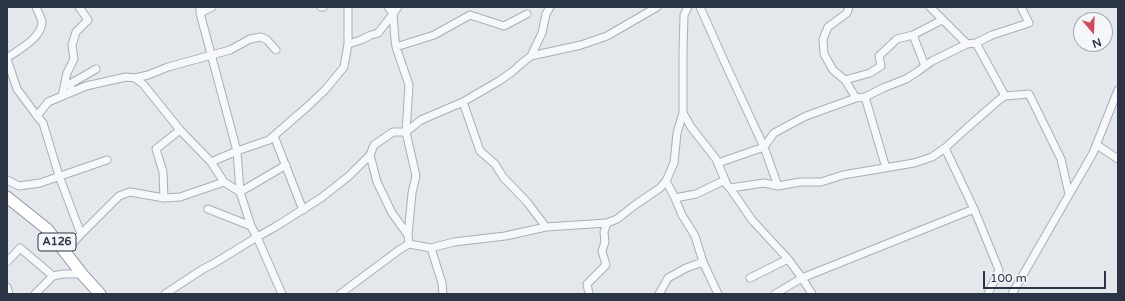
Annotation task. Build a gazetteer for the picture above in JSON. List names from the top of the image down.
{
  "streets": {
    "highway": ["A126"]
  },
  "scale_bar": "100 m",
  "north": "bottom"
}
